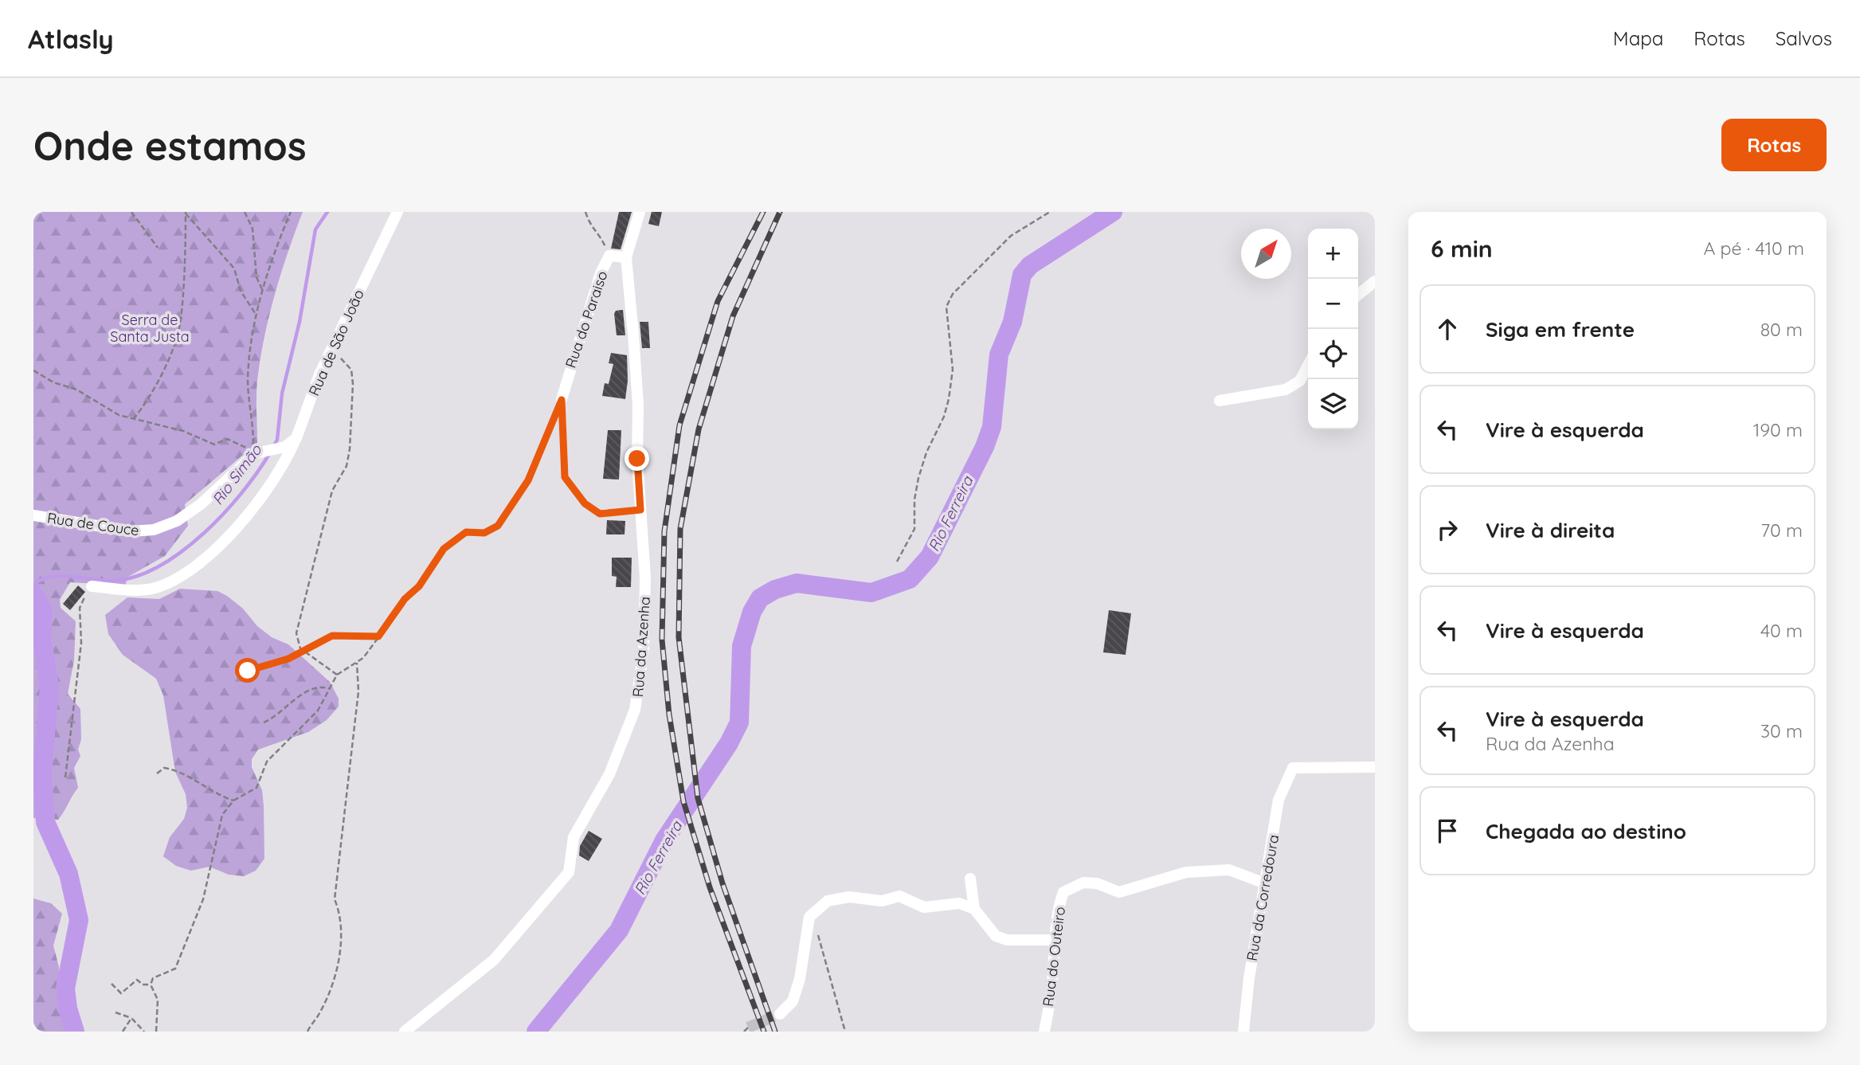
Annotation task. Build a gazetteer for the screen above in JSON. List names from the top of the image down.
{
  "streets": {
    "street": [
      "Rua do Paraiso",
      "Rua de São João",
      "Rua de Couce",
      "Rua da Azenha",
      "Rua da Corredoura",
      "Rua do Outeiro"
    ]
  },
  "crossings": [
    ["Rua do Paraiso", "Rua da Azenha"],
    ["Rua da Corredoura", "Rua do Outeiro"]
  ],
  "water": ["Rio Simão", "Rio Ferreira"],
  "parks": ["Serra de Santa Justa"],
  "north": "top right",
  "page": {
    "header": "Atlasly",
    "nav": ["Mapa", "Rotas", "Salvos"],
    "buttons": "Rotas",
    "title": "Onde estamos",
    "heading": ["6 min", "A pé · 410 m"],
    "map_buttons": ["+", "−"],
    "list": [
      ["Siga em frente", "80 m"],
      ["Vire à esquerda", "190 m"],
      ["Vire à direita", "70 m"],
      ["Vire à esquerda", "40 m"],
      ["Vire à esquerda", "Rua da Azenha", "30 m"],
      "Chegada ao destino"
    ]
  }
}
